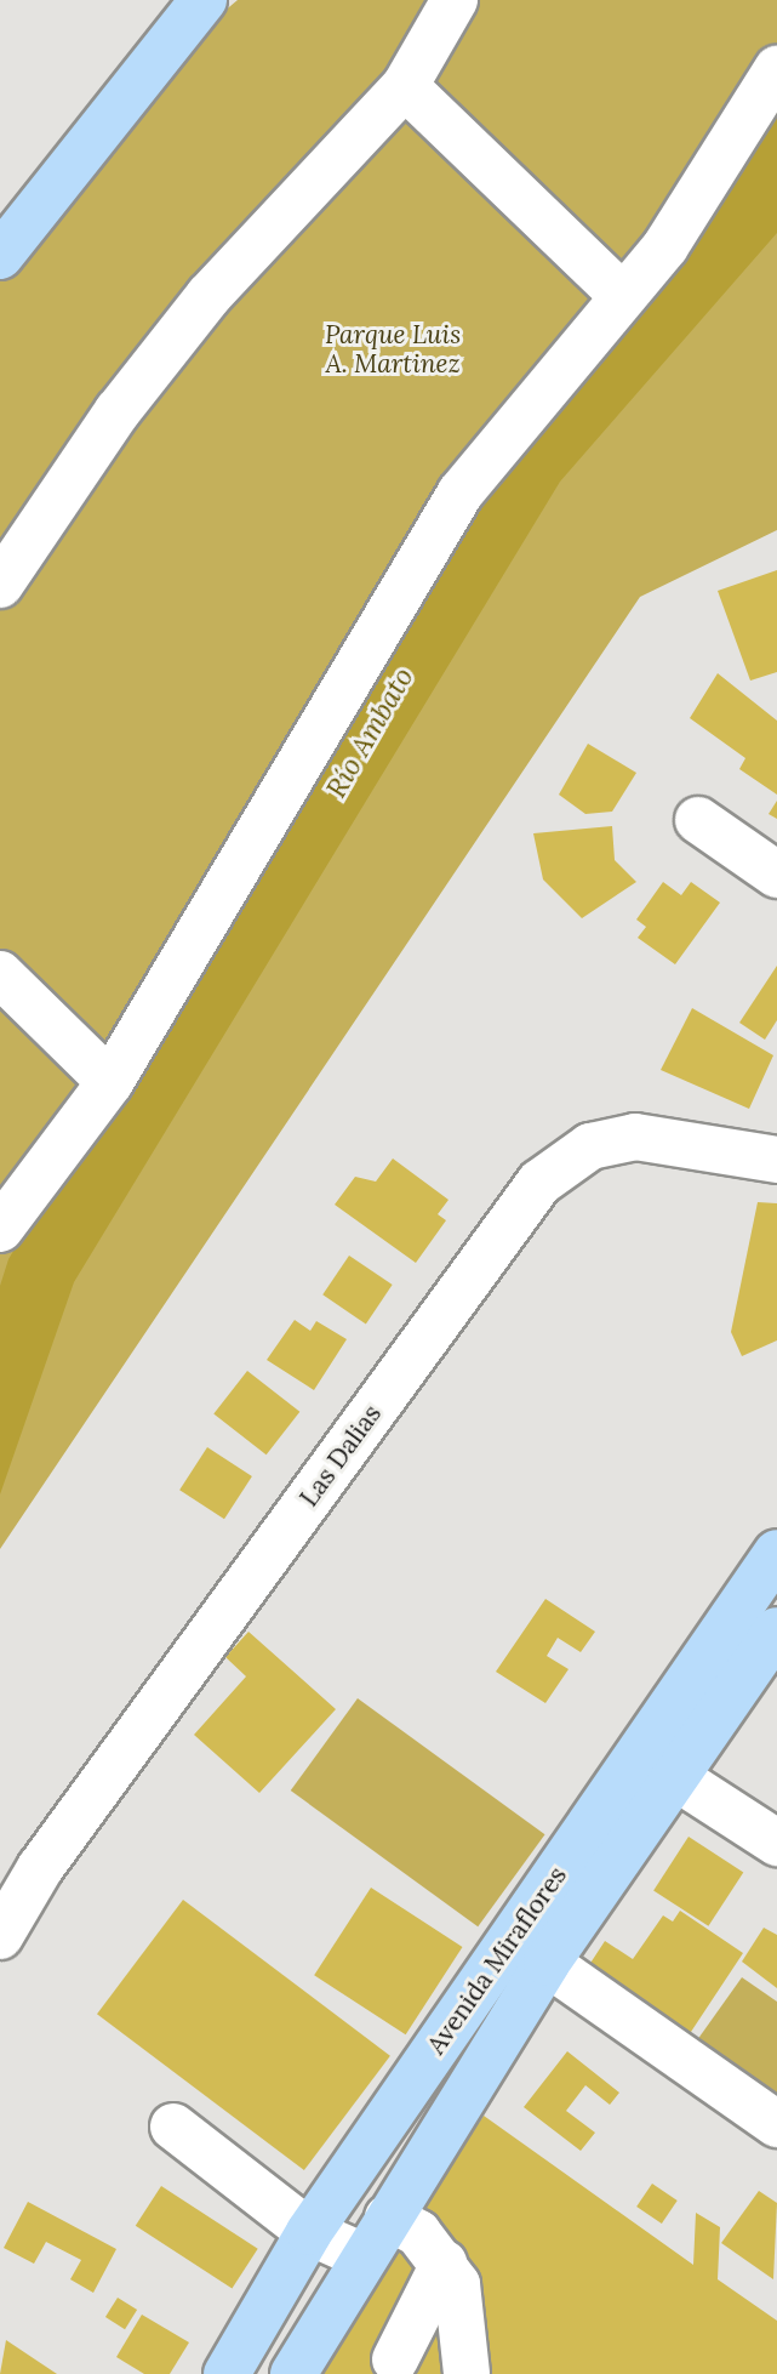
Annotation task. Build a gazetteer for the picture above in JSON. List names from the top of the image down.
{
  "streets": {
    "main road": ["Avenida Miraflores"],
    "street": ["Las Dalias"]
  },
  "water": ["Río Ambato"],
  "parks": ["Parque Luis A. Martinez"]
}
